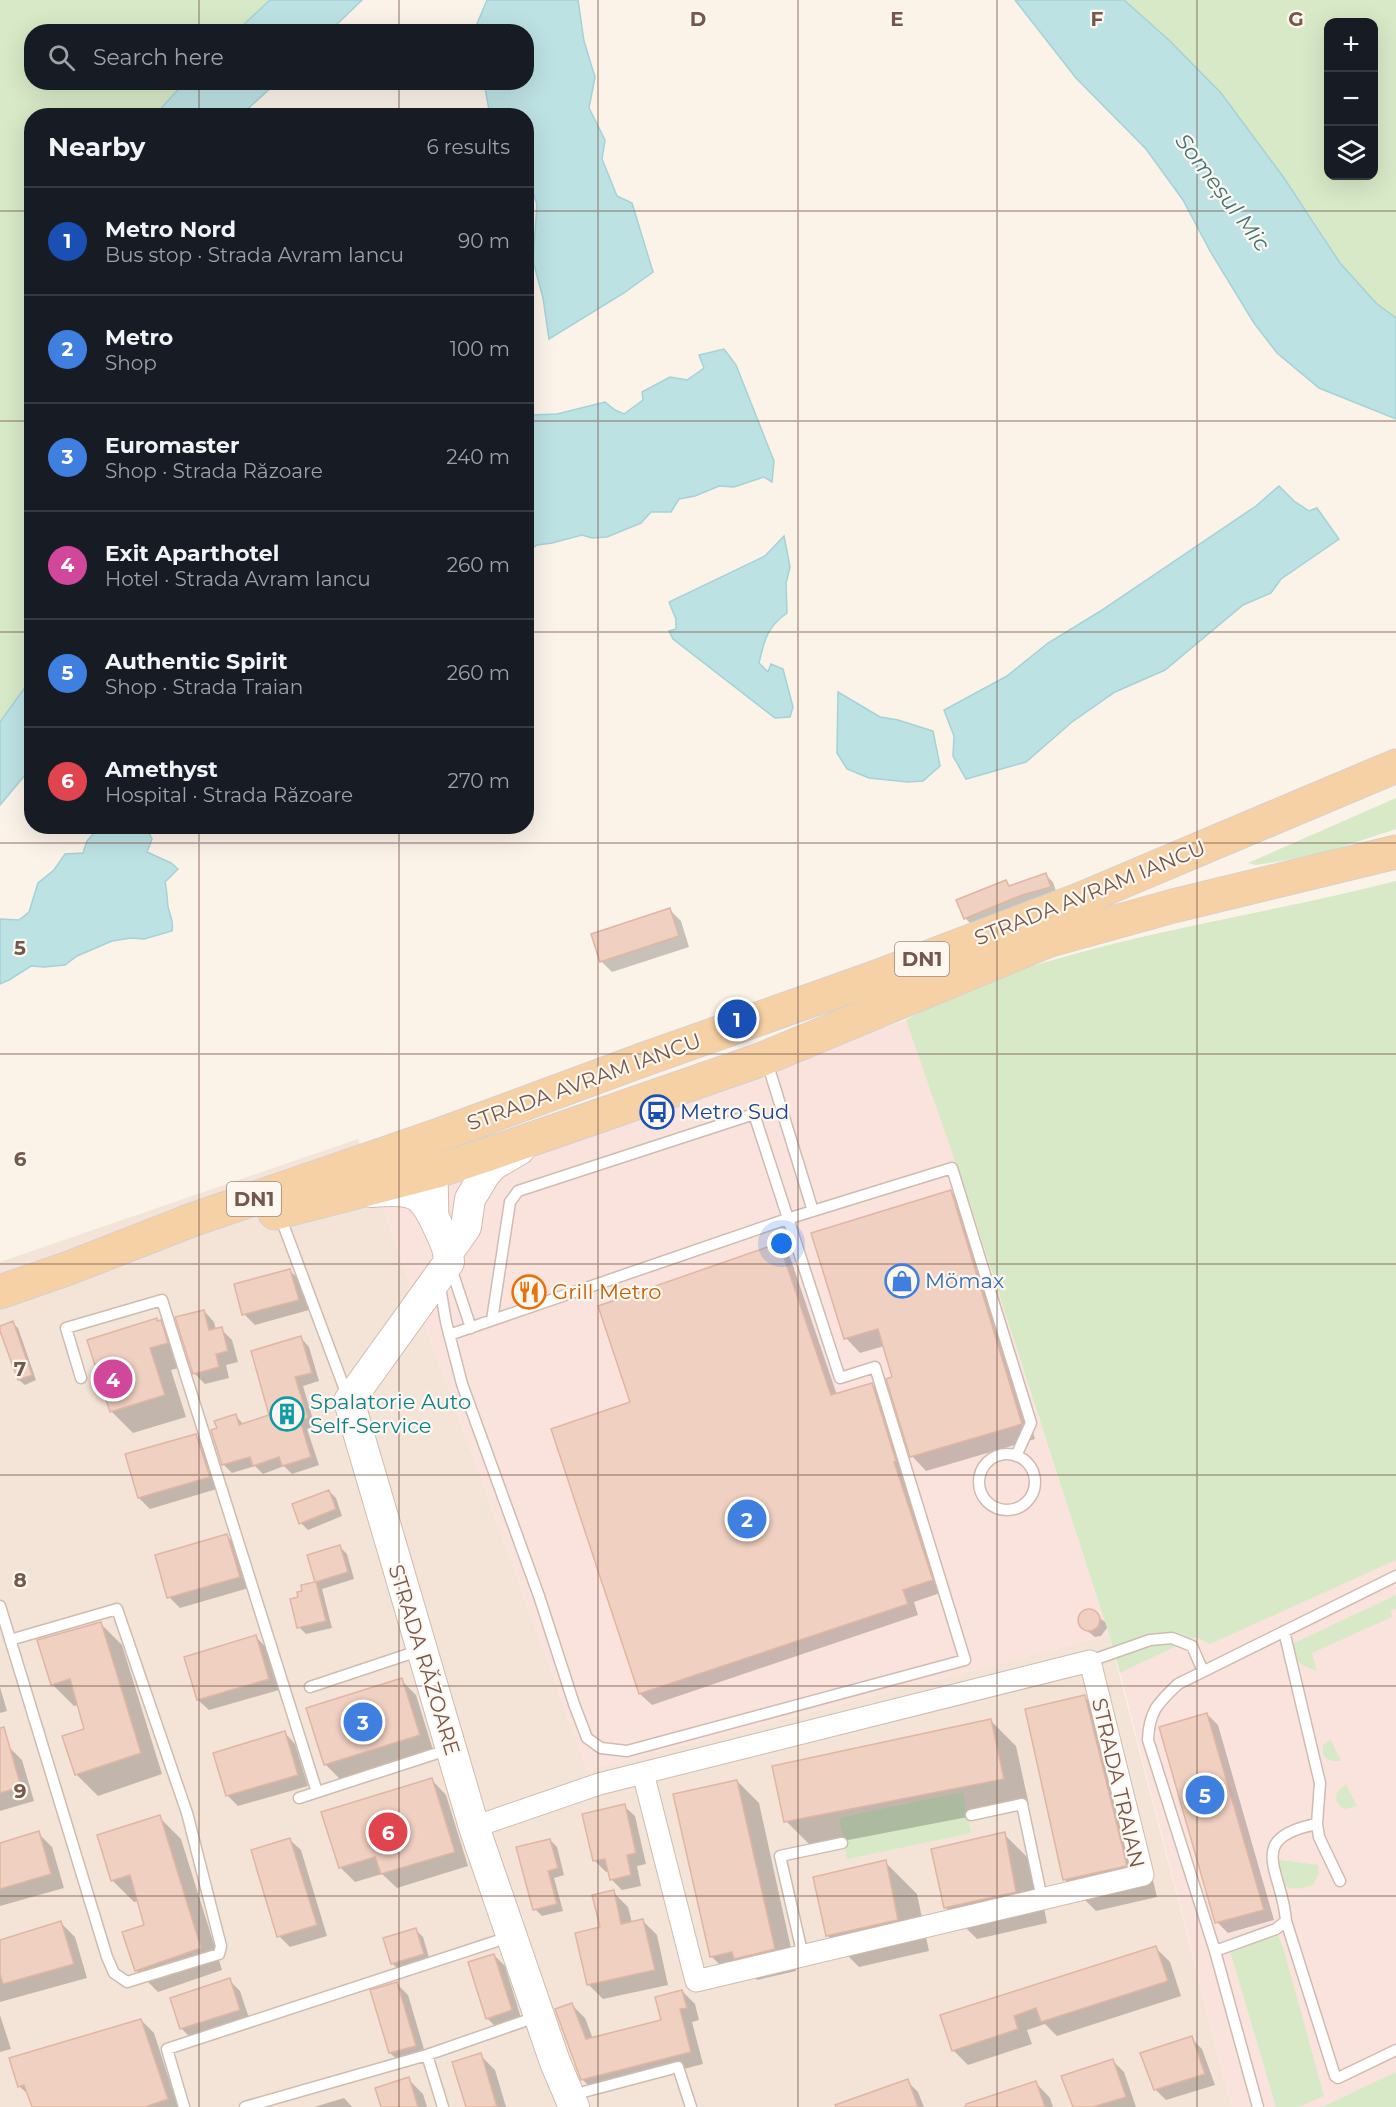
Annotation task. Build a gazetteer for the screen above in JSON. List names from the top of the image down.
{
  "streets": {
    "main road": ["STRADA AVRAM IANCU", "DN1"],
    "street": ["STRADA RĂZOARE", "STRADA TRAIAN"]
  },
  "crossings": [
    ["STRADA AVRAM IANCU", "STRADA RĂZOARE"]
  ],
  "water": ["Someșul Mic"],
  "places": {
    "bus stop": ["Metro Sud"],
    "shop": ["Mömax"],
    "restaurant": ["Grill Metro"],
    "building": ["Spalatorie Auto Self-Service"]
  },
  "page": {
    "map_buttons": ["+", "−"],
    "search": "Search here",
    "heading": ["Nearby", "6 results"],
    "list": [
      {
        "mark": "1",
        "name": "Metro Nord",
        "note": "Bus stop · Strada Avram Iancu",
        "value": "90 m"
      },
      {
        "mark": "2",
        "name": "Metro",
        "note": "Shop",
        "value": "100 m"
      },
      {
        "mark": "3",
        "name": "Euromaster",
        "note": "Shop · Strada Răzoare",
        "value": "240 m"
      },
      {
        "mark": "4",
        "name": "Exit Aparthotel",
        "note": "Hotel · Strada Avram Iancu",
        "value": "260 m"
      },
      {
        "mark": "5",
        "name": "Authentic Spirit",
        "note": "Shop · Strada Traian",
        "value": "260 m"
      },
      {
        "mark": "6",
        "name": "Amethyst",
        "note": "Hospital · Strada Răzoare",
        "value": "270 m"
      }
    ],
    "pins": [
      "1",
      "4",
      "2",
      "3",
      "5",
      "6"
    ]
  },
  "grid": {
    "columns": [
      "D",
      "E",
      "F",
      "G"
    ],
    "rows": [
      "5",
      "6",
      "7",
      "8",
      "9"
    ]
  }
}
